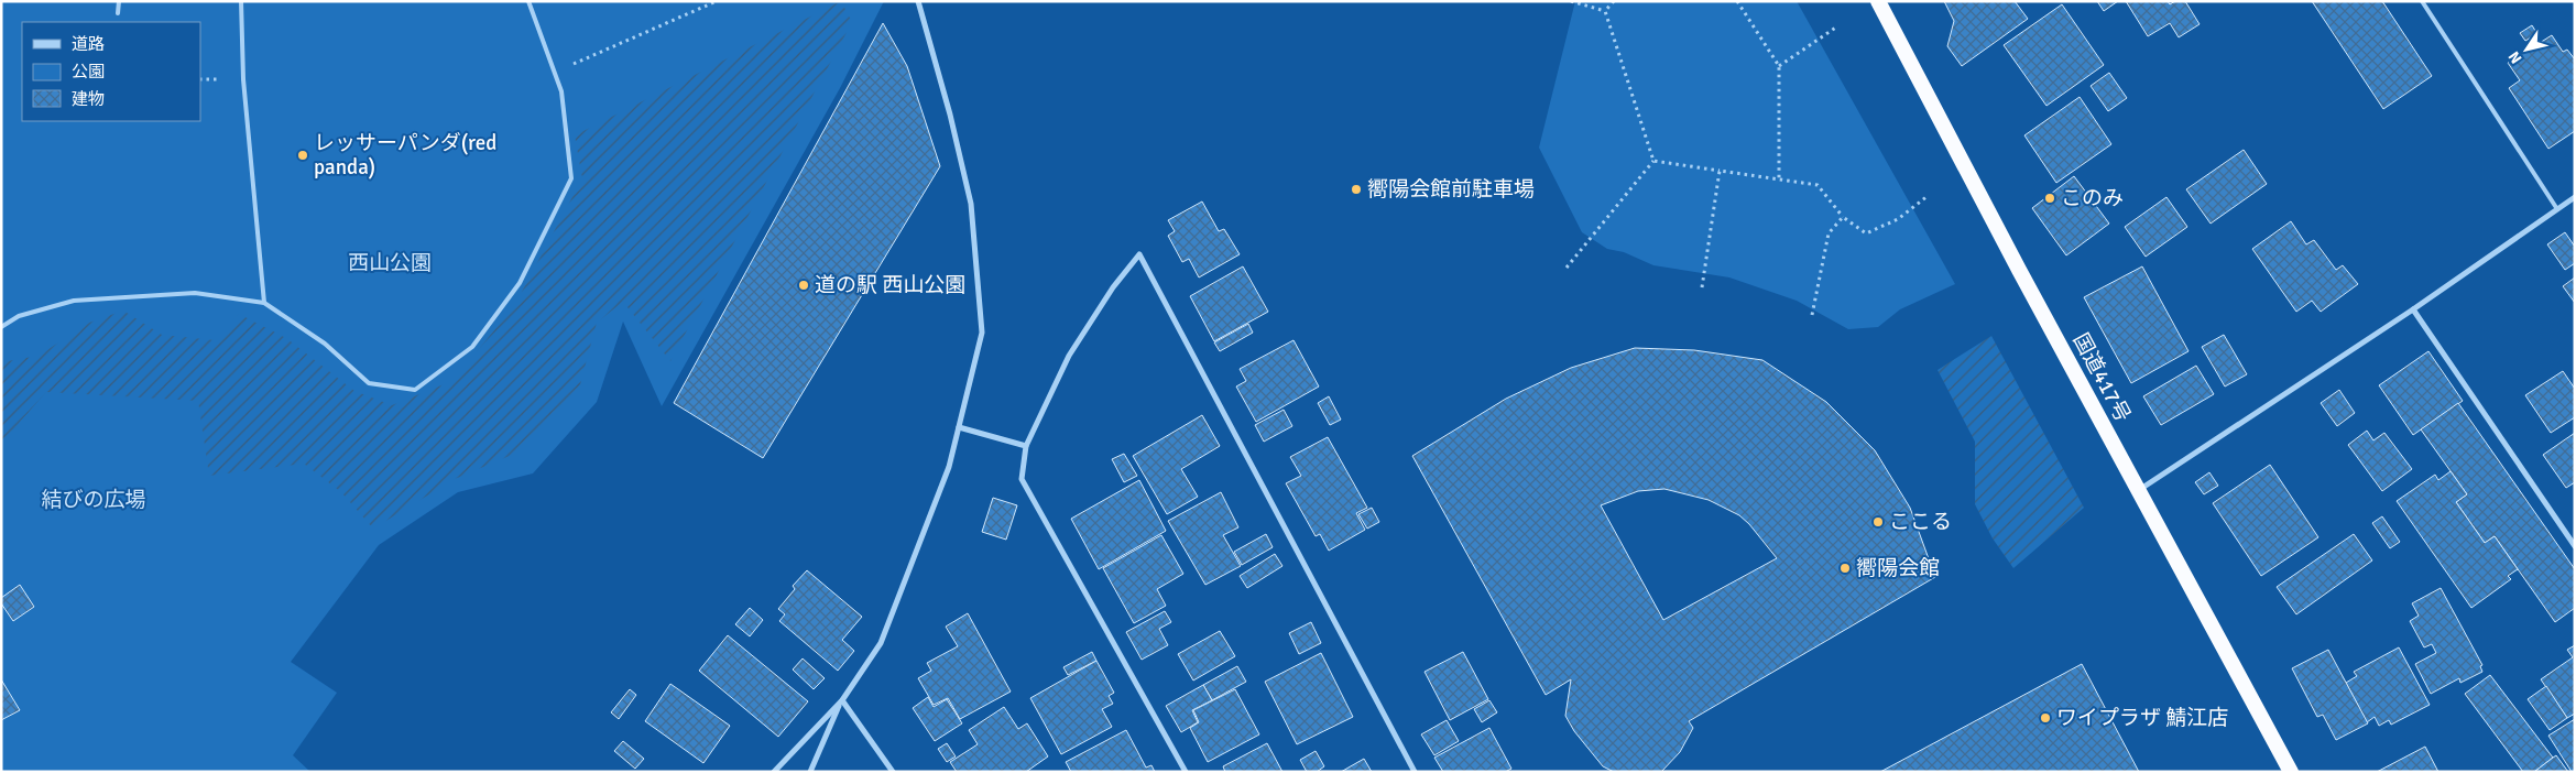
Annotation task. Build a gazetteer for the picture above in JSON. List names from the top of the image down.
{
  "streets": {
    "highway": ["国道417号"]
  },
  "parks": ["西山公園", "結びの広場"],
  "places": [
    "レッサーパンダ(red panda)",
    "嚮陽会館前駐車場",
    "このみ",
    "道の駅 西山公園",
    "ここる",
    "嚮陽会館",
    "ワイプラザ 鯖江店"
  ],
  "legend": ["道路", "公園", "建物"],
  "north": "bottom left"
}
